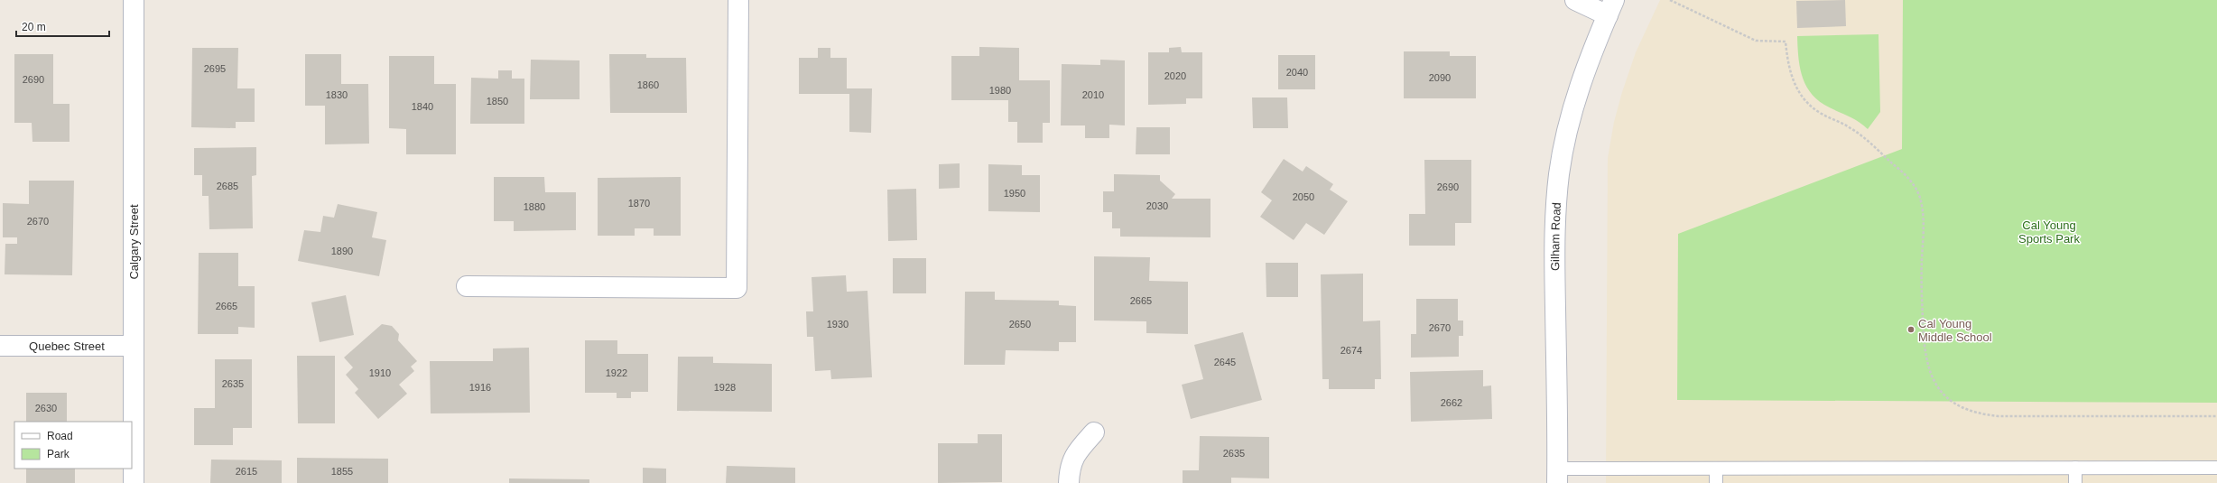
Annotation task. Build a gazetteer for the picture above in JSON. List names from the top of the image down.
{
  "streets": {
    "street": ["Gilham Road", "Calgary Street", "Quebec Street"]
  },
  "crossings": [
    ["Calgary Street", "Quebec Street"]
  ],
  "parks": ["Cal Young Sports Park"],
  "places": ["Cal Young Middle School"],
  "house_numbers": [
    "2695",
    "2040",
    "2020",
    "2090",
    "2690",
    "1860",
    "1980",
    "1830",
    "2010",
    "1850",
    "1840",
    "2685",
    "2690",
    "1950",
    "2050",
    "1870",
    "2030",
    "1880",
    "2670",
    "1890",
    "2665",
    "2665",
    "1930",
    "2650",
    "2670",
    "2674",
    "2645",
    "1910",
    "1922",
    "2635",
    "1916",
    "1928",
    "2662",
    "2630",
    "2635",
    "2615",
    "1855"
  ],
  "legend": ["Road", "Park"],
  "scale_bar": "20 m"
}
